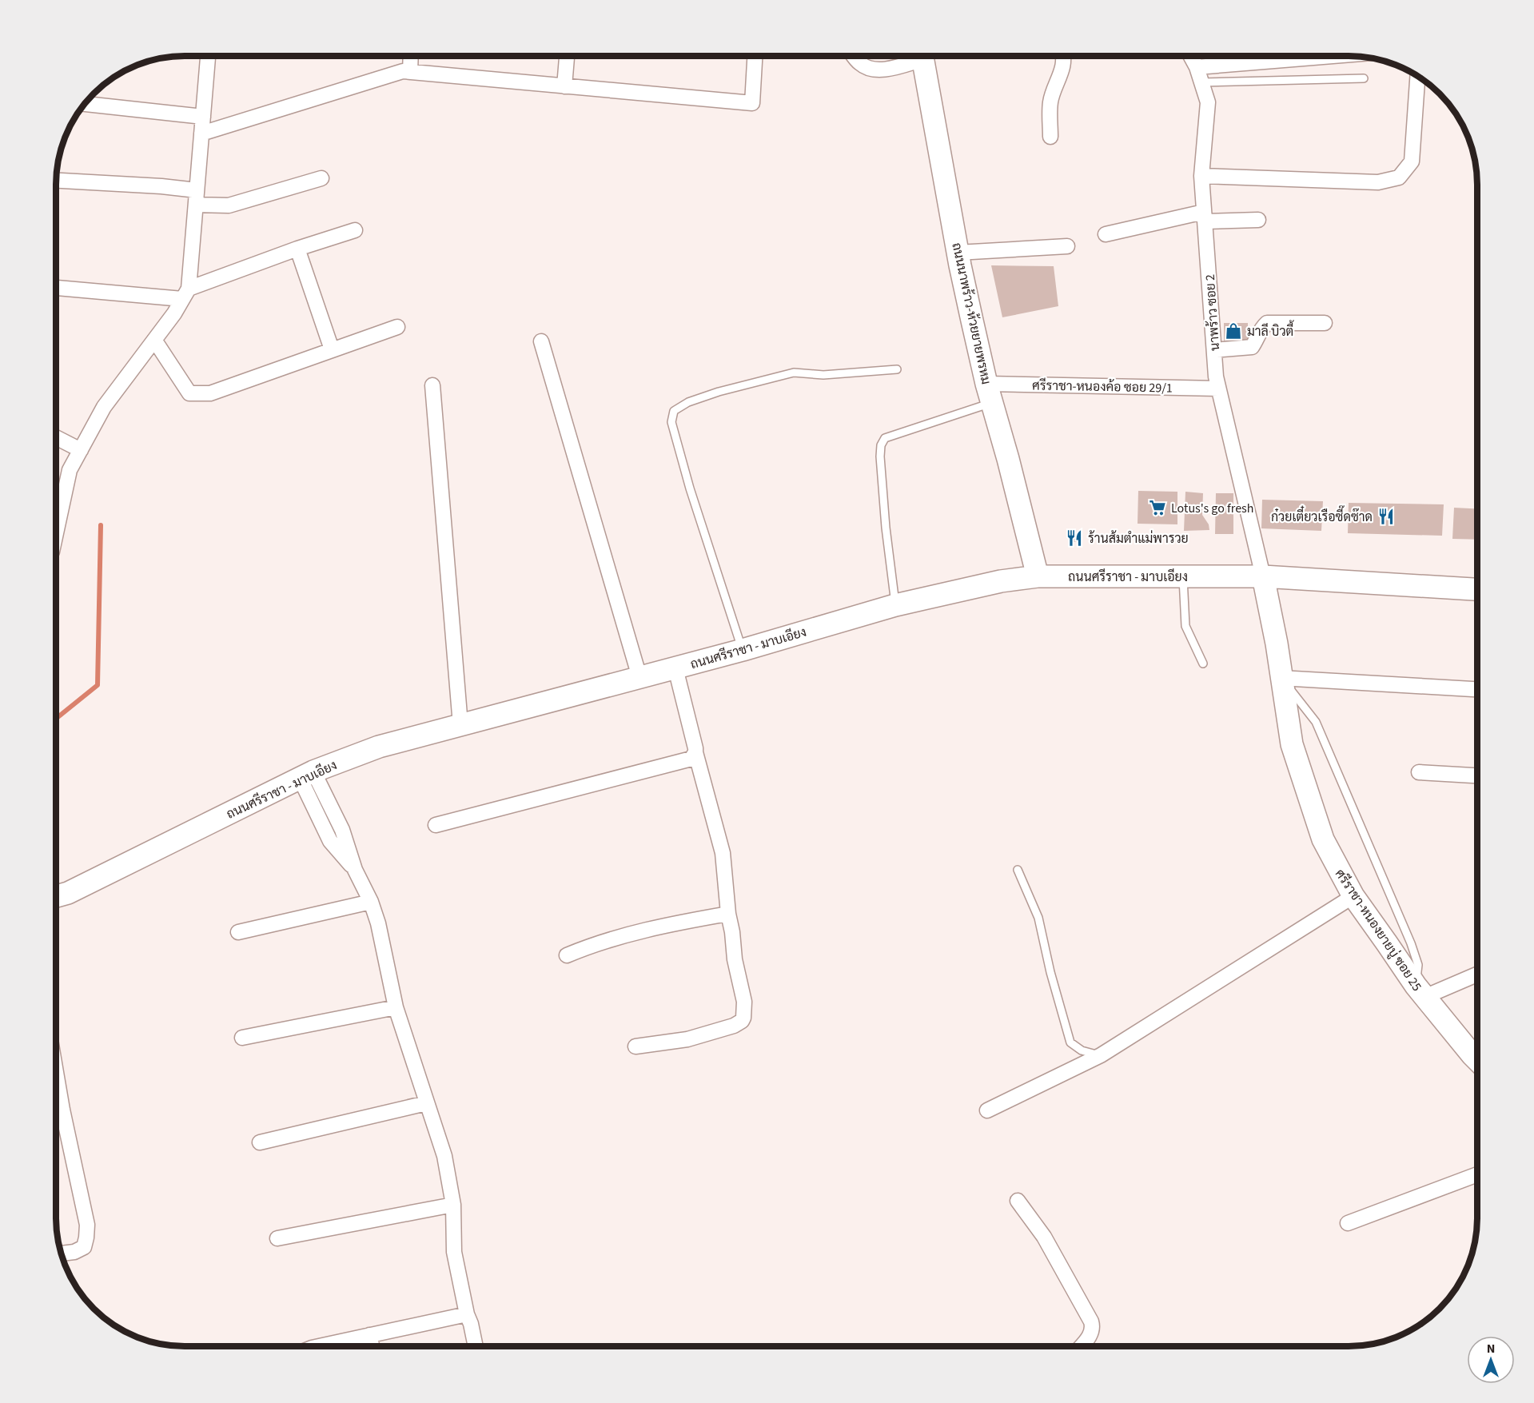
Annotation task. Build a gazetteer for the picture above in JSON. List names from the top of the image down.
{
  "streets": {
    "main road": ["ถนนนาพร้าว-ห้วยยายพรหม", "ถนนศรีราชา - มาบเอียง", "ศรีราชา-หนองยายบู่ ซอย 25"],
    "street": ["นาพร้าว ซอย 2", "ศรีราชา-หนองค้อ ซอย 29/1"]
  },
  "crossings": [
    ["นาพร้าว ซอย 2", "ศรีราชา-หนองค้อ ซอย 29/1"],
    ["นาพร้าว ซอย 2", "ถนนศรีราชา - มาบเอียง"],
    ["นาพร้าว ซอย 2", "ศรีราชา-หนองยายบู่ ซอย 25"],
    ["ถนนนาพร้าว-ห้วยยายพรหม", "ศรีราชา-หนองค้อ ซอย 29/1"],
    ["ถนนนาพร้าว-ห้วยยายพรหม", "ถนนศรีราชา - มาบเอียง"],
    ["ถนนศรีราชา - มาบเอียง", "ศรีราชา-หนองยายบู่ ซอย 25"]
  ],
  "places": {
    "shop": ["มาลี บิวตี้"],
    "supermarket": ["Lotus's go fresh"],
    "restaurant": ["ก๋วยเตี๋ยวเรือซี๊ดซ๊าด", "ร้านส้มตำแม่พารวย"]
  },
  "north": "top"
}
